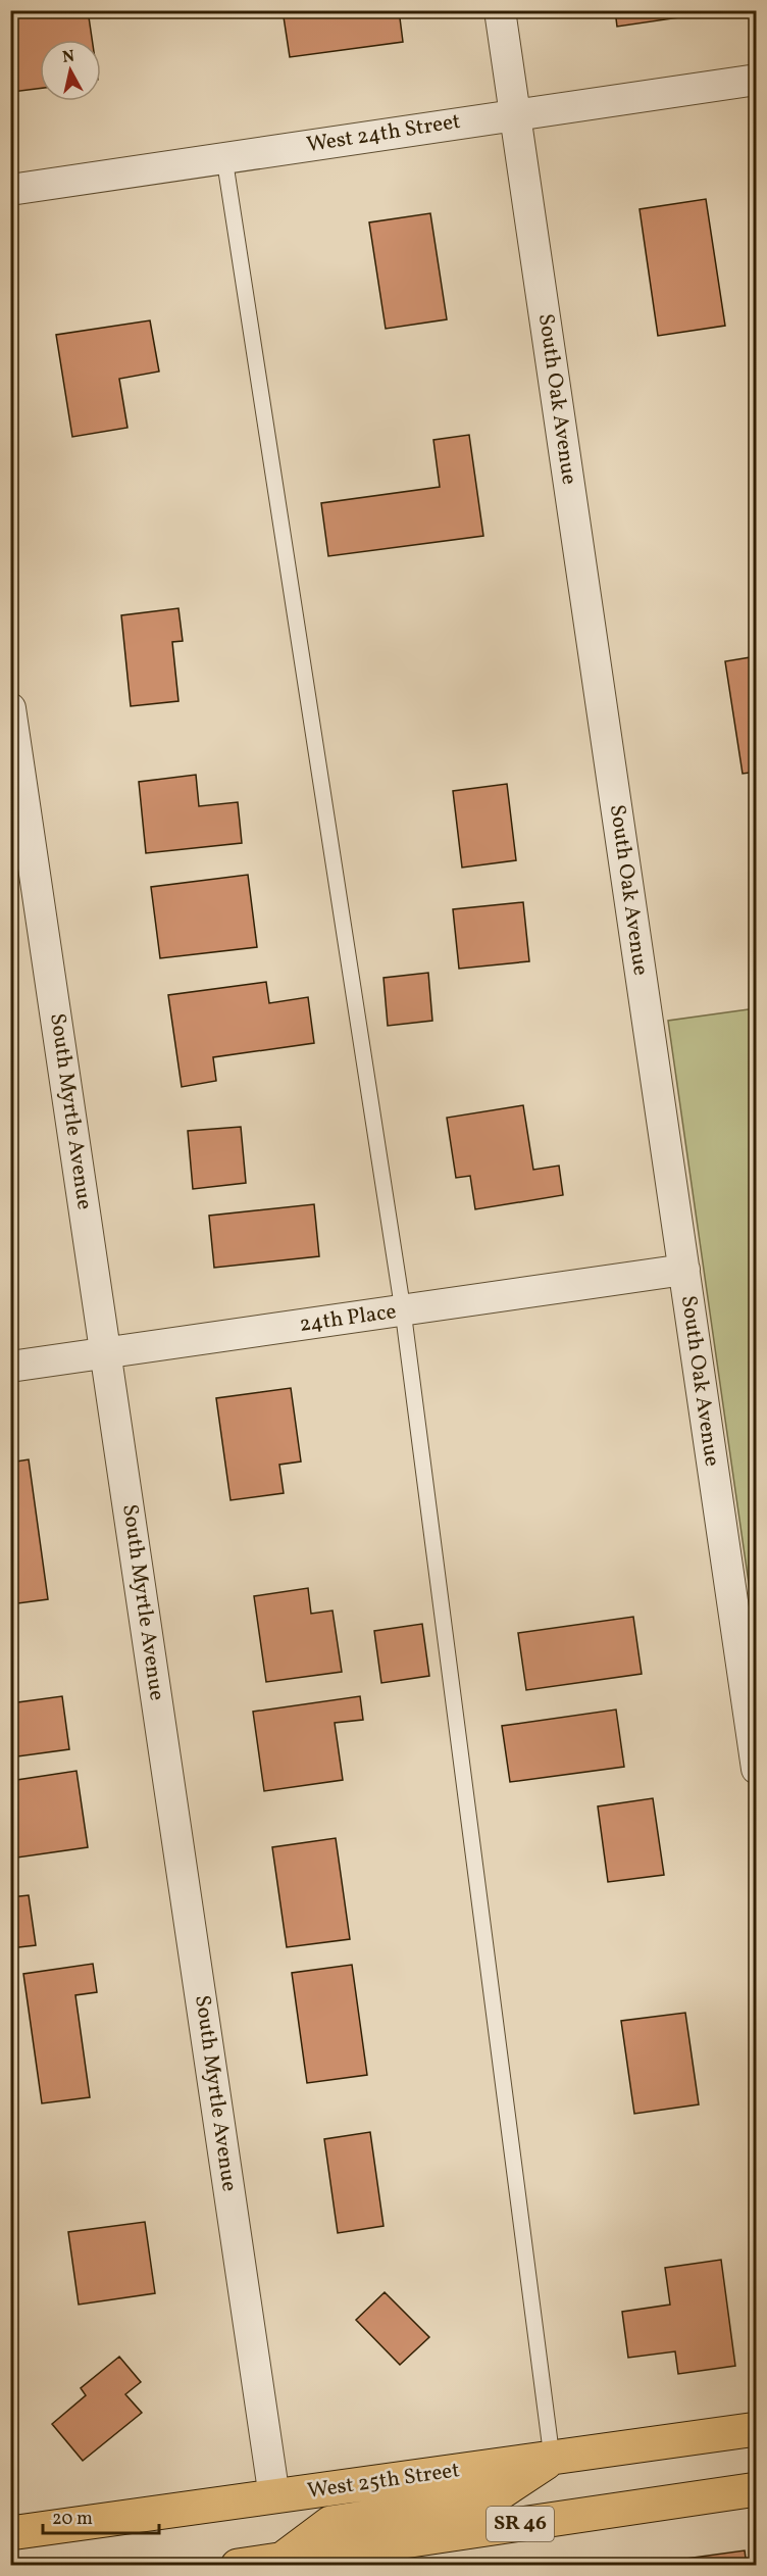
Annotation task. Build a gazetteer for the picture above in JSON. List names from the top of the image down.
{
  "streets": {
    "main road": ["West 25th Street", "SR 46"],
    "street": [
      "West 24th Street",
      "South Oak Avenue",
      "South Myrtle Avenue",
      "24th Place"
    ]
  },
  "crossings": [
    ["West 24th Street", "South Oak Avenue"],
    ["South Oak Avenue", "24th Place"],
    ["South Myrtle Avenue", "24th Place"],
    ["South Myrtle Avenue", "West 25th Street"]
  ],
  "scale_bar": "20 m",
  "north": "top"
}
